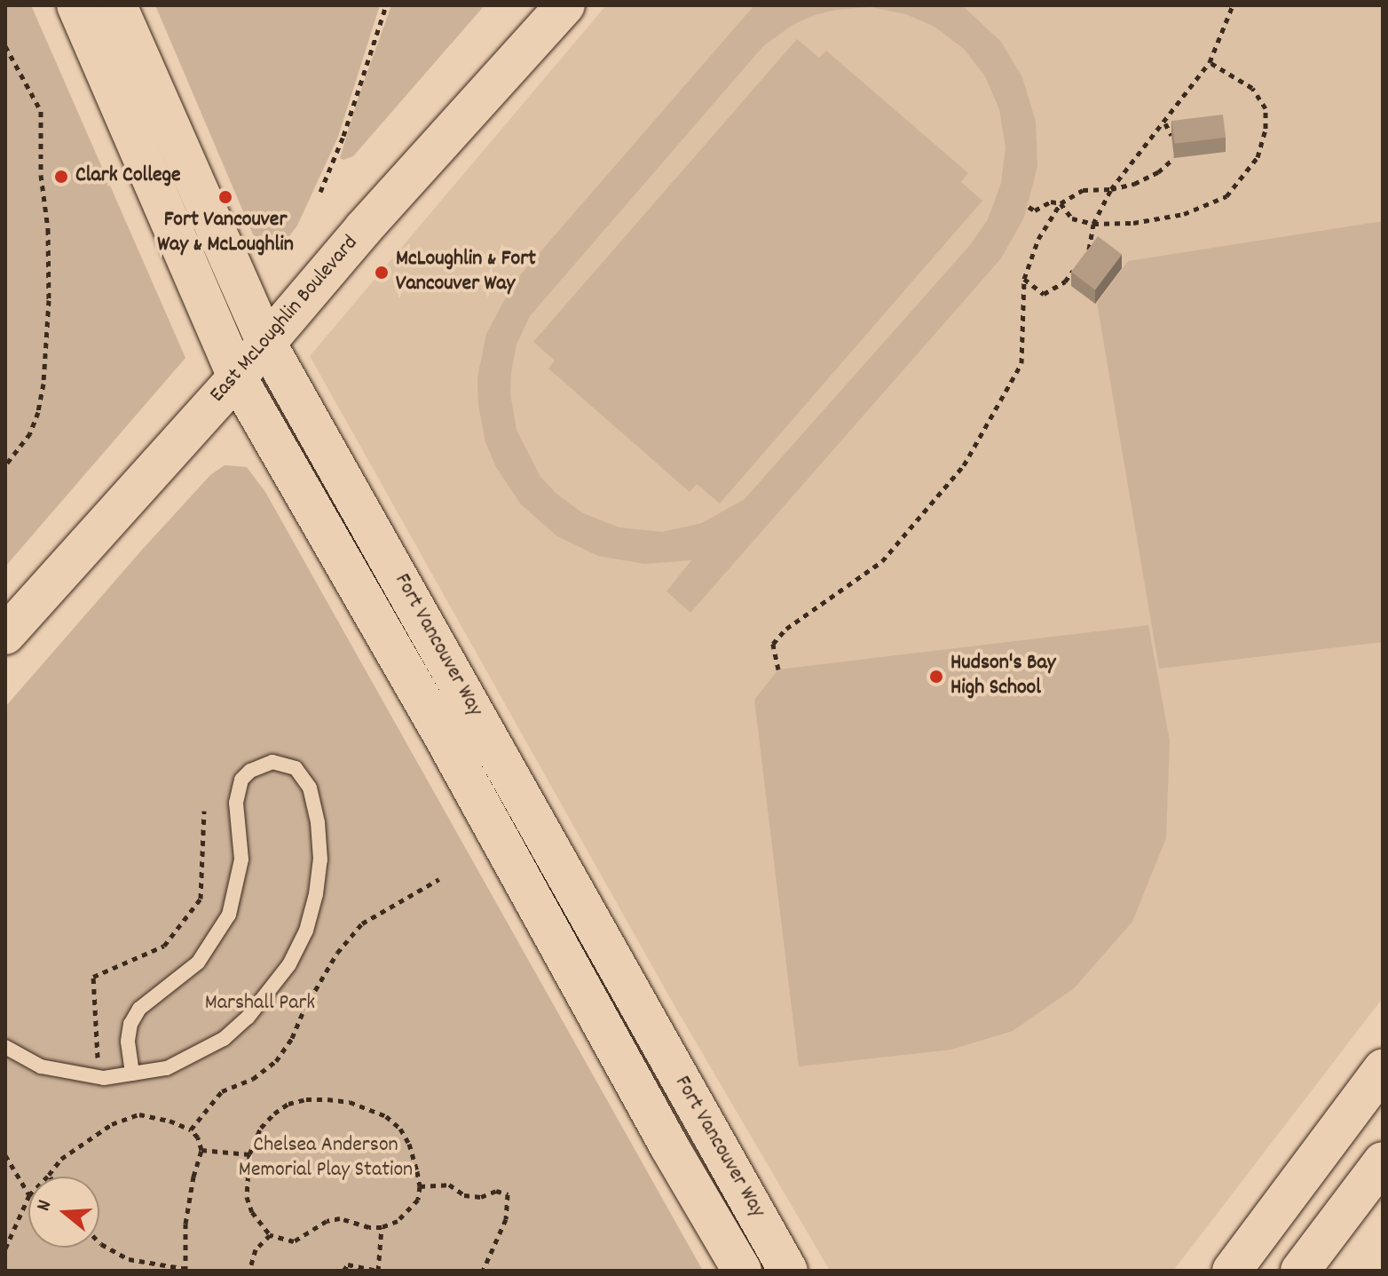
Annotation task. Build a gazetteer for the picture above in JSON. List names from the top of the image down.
{
  "streets": {
    "street": ["East McLoughlin Boulevard", "Fort Vancouver Way"]
  },
  "crossings": [
    ["East McLoughlin Boulevard", "Fort Vancouver Way"]
  ],
  "parks": ["Marshall Park", "Chelsea Anderson Memorial Play Station"],
  "places": [
    "Clark College",
    "Fort Vancouver Way & McLoughlin",
    "McLoughlin & Fort Vancouver Way",
    "Hudson's Bay High School"
  ],
  "north": "left"
}
